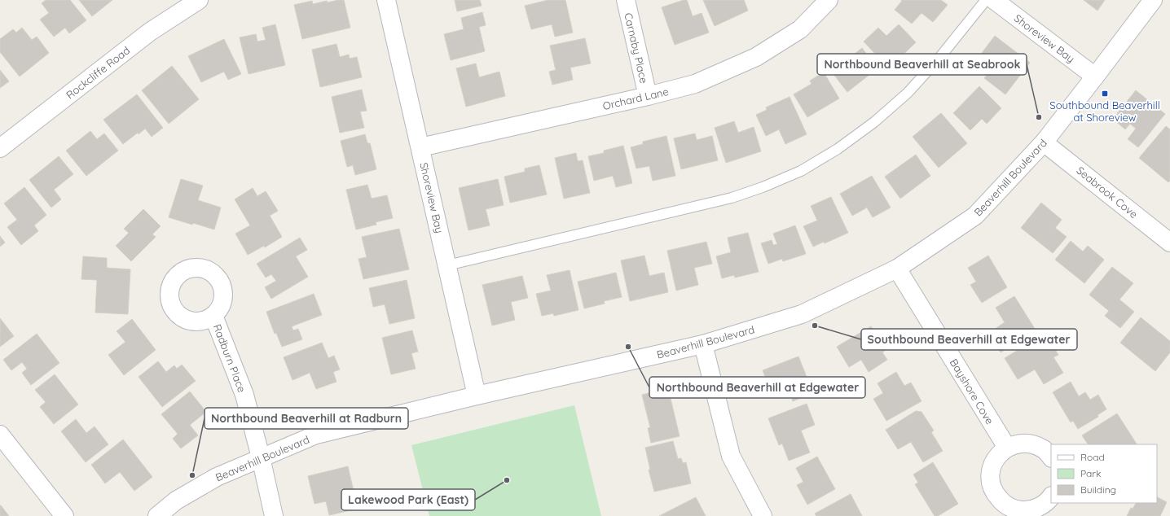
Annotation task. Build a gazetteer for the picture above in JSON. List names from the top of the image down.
{
  "streets": {
    "street": [
      "Shoreview Bay",
      "Carnaby Place",
      "Rockcliffe Road",
      "Orchard Lane",
      "Beaverhill Boulevard",
      "Seabrook Cove",
      "Radburn Place",
      "Bayshore Cove"
    ]
  },
  "crossings": [
    ["Shoreview Bay", "Orchard Lane"],
    ["Shoreview Bay", "Beaverhill Boulevard"],
    ["Carnaby Place", "Orchard Lane"],
    ["Beaverhill Boulevard", "Seabrook Cove"],
    ["Beaverhill Boulevard", "Radburn Place"],
    ["Beaverhill Boulevard", "Bayshore Cove"]
  ],
  "places": {
    "transit": ["Southbound Beaverhill at Shoreview"],
    "other": [
      "Northbound Beaverhill at Seabrook",
      "Southbound Beaverhill at Edgewater",
      "Northbound Beaverhill at Edgewater",
      "Northbound Beaverhill at Radburn",
      "Lakewood Park (East)"
    ]
  },
  "legend": ["Road", "Park", "Building"]
}
